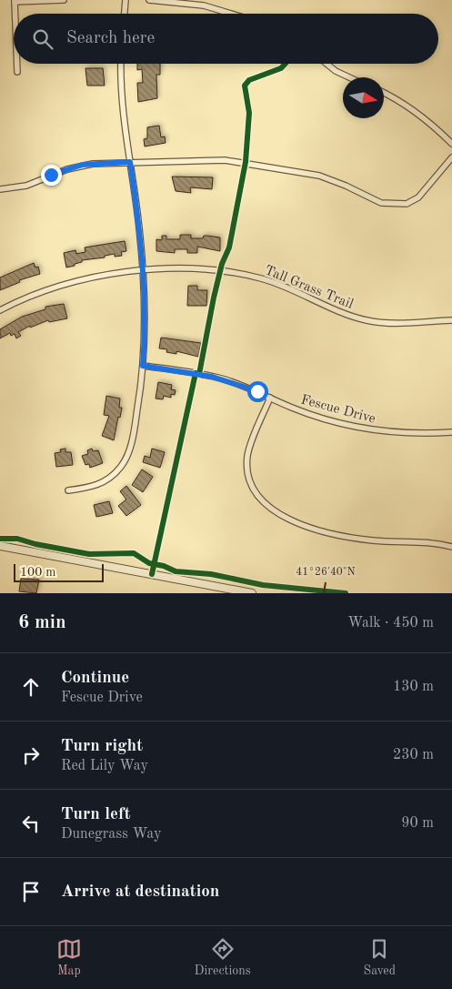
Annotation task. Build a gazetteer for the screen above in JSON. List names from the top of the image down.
{
  "streets": {
    "street": ["Tall Grass Trail", "Fescue Drive"]
  },
  "scale_bar": "100 m",
  "north": "right",
  "page": {
    "search": "Search here",
    "scale": "100 m",
    "heading": ["6 min", "Walk · 450 m"],
    "list": [
      ["Continue", "Fescue Drive", "130 m"],
      ["Turn right", "Red Lily Way", "230 m"],
      ["Turn left", "Dunegrass Way", "90 m"],
      "Arrive at destination"
    ],
    "nav": ["Map", "Directions", "Saved"]
  },
  "coordinates": ["41°26'40\"N"]
}
